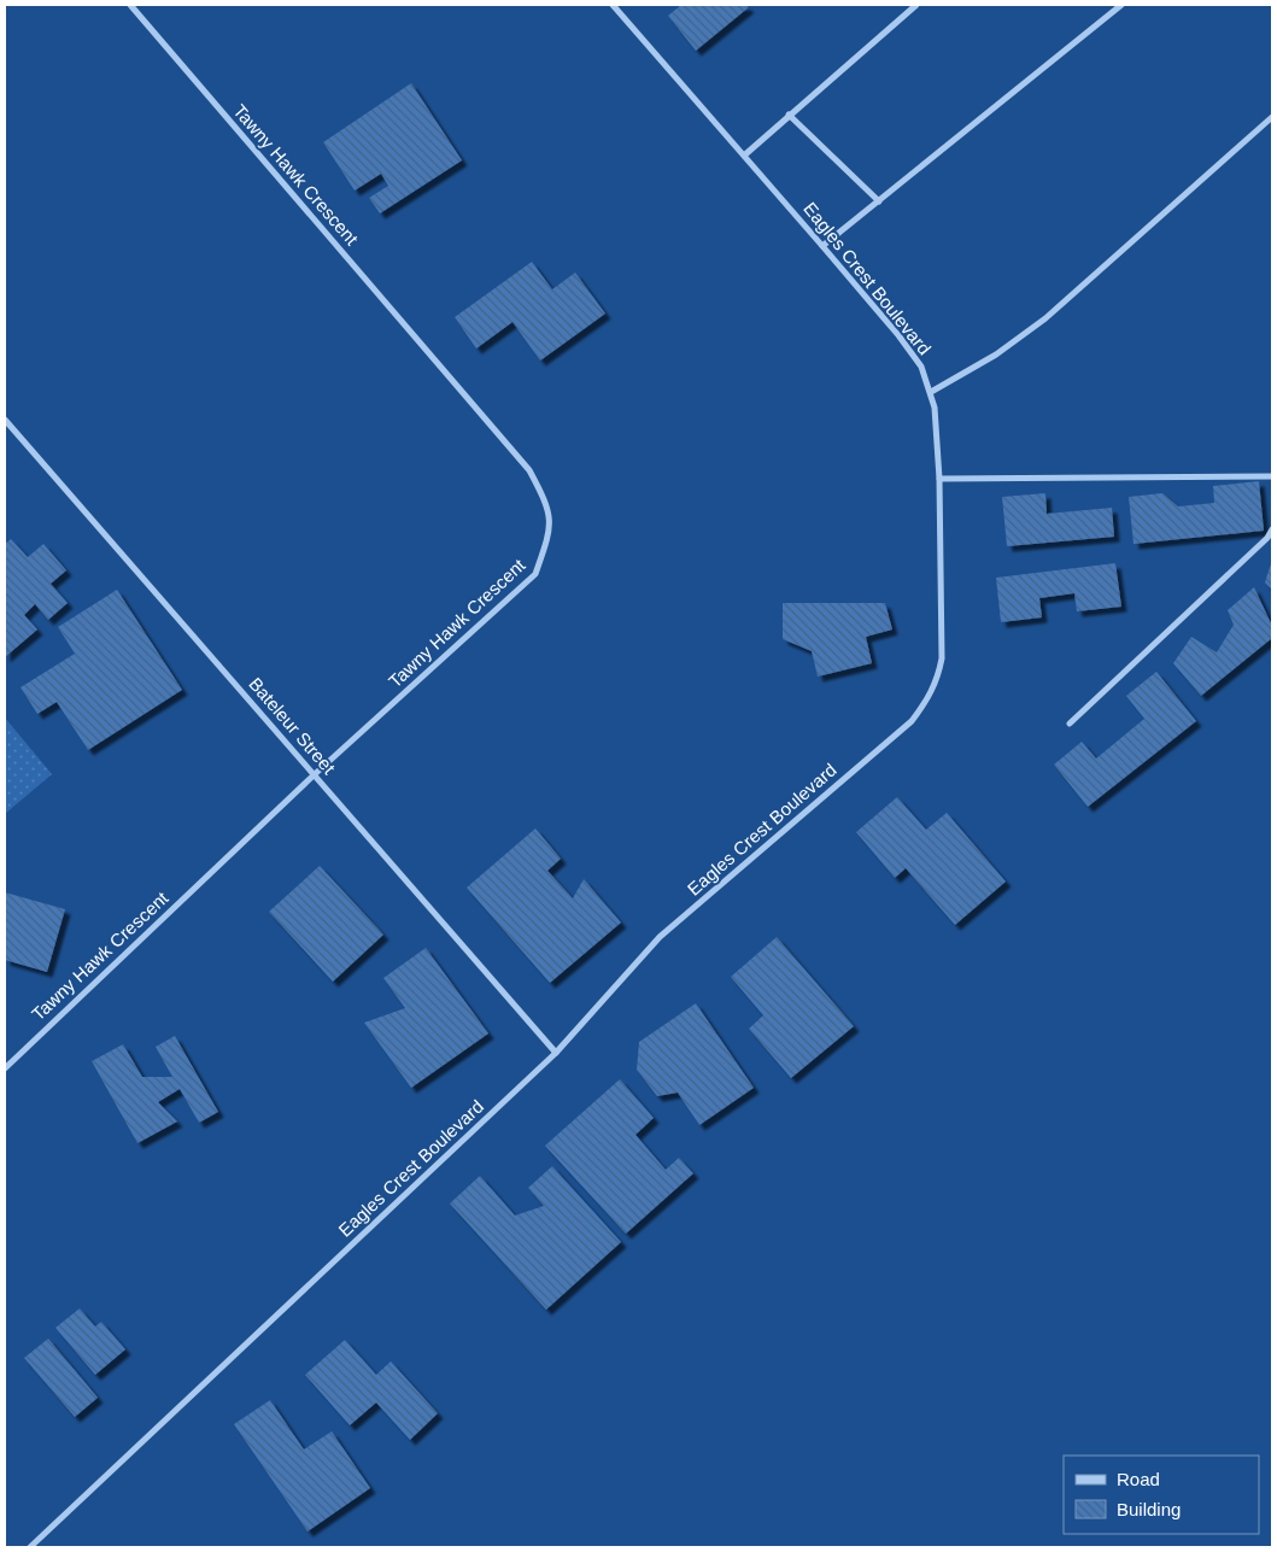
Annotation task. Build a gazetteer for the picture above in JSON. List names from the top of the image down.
{
  "streets": {
    "street": ["Tawny Hawk Crescent", "Eagles Crest Boulevard", "Bateleur Street"]
  },
  "crossings": [
    ["Tawny Hawk Crescent", "Bateleur Street"],
    ["Eagles Crest Boulevard", "Bateleur Street"]
  ],
  "legend": ["Road", "Building"]
}
